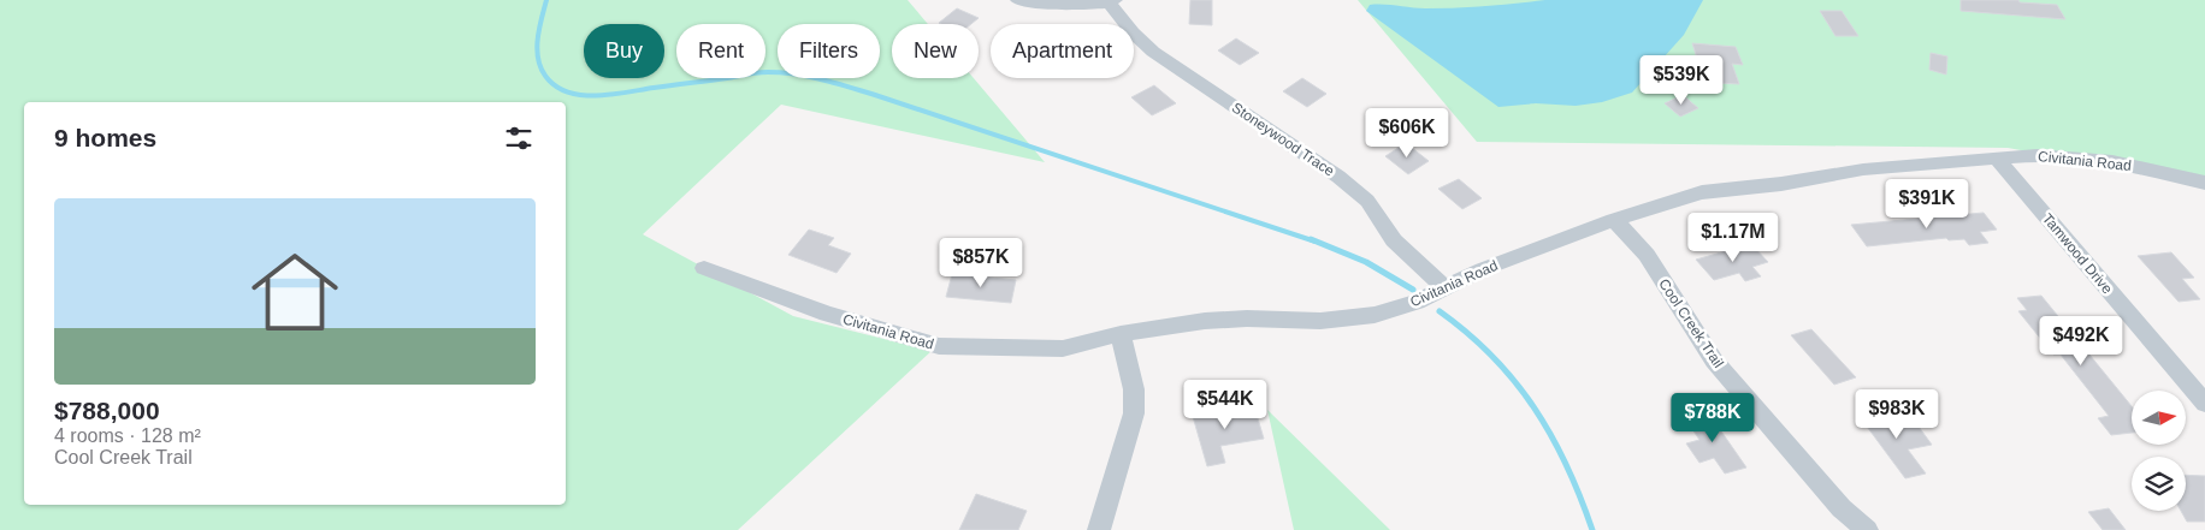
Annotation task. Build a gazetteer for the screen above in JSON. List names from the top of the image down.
{
  "streets": {
    "street": [
      "Stoneywood Trace",
      "Civitania Road",
      "Tamwood Drive",
      "Cool Creek Trail"
    ]
  },
  "crossings": [
    ["Stoneywood Trace", "Civitania Road"],
    ["Civitania Road", "Tamwood Drive"],
    ["Civitania Road", "Cool Creek Trail"]
  ],
  "north": "right",
  "page": {
    "chip": [
      "Buy",
      "Rent",
      "Filters",
      "New",
      "Apartment"
    ],
    "price": [
      "$539K",
      "$606K",
      "$391K",
      "$1.17M",
      "$857K",
      "$492K",
      "$544K",
      "$983K",
      "$788K"
    ],
    "heading": "9 homes",
    "list": [
      {
        "name": "$788,000",
        "note": "4 rooms · 128 m² · Cool Creek Trail"
      }
    ]
  }
}
